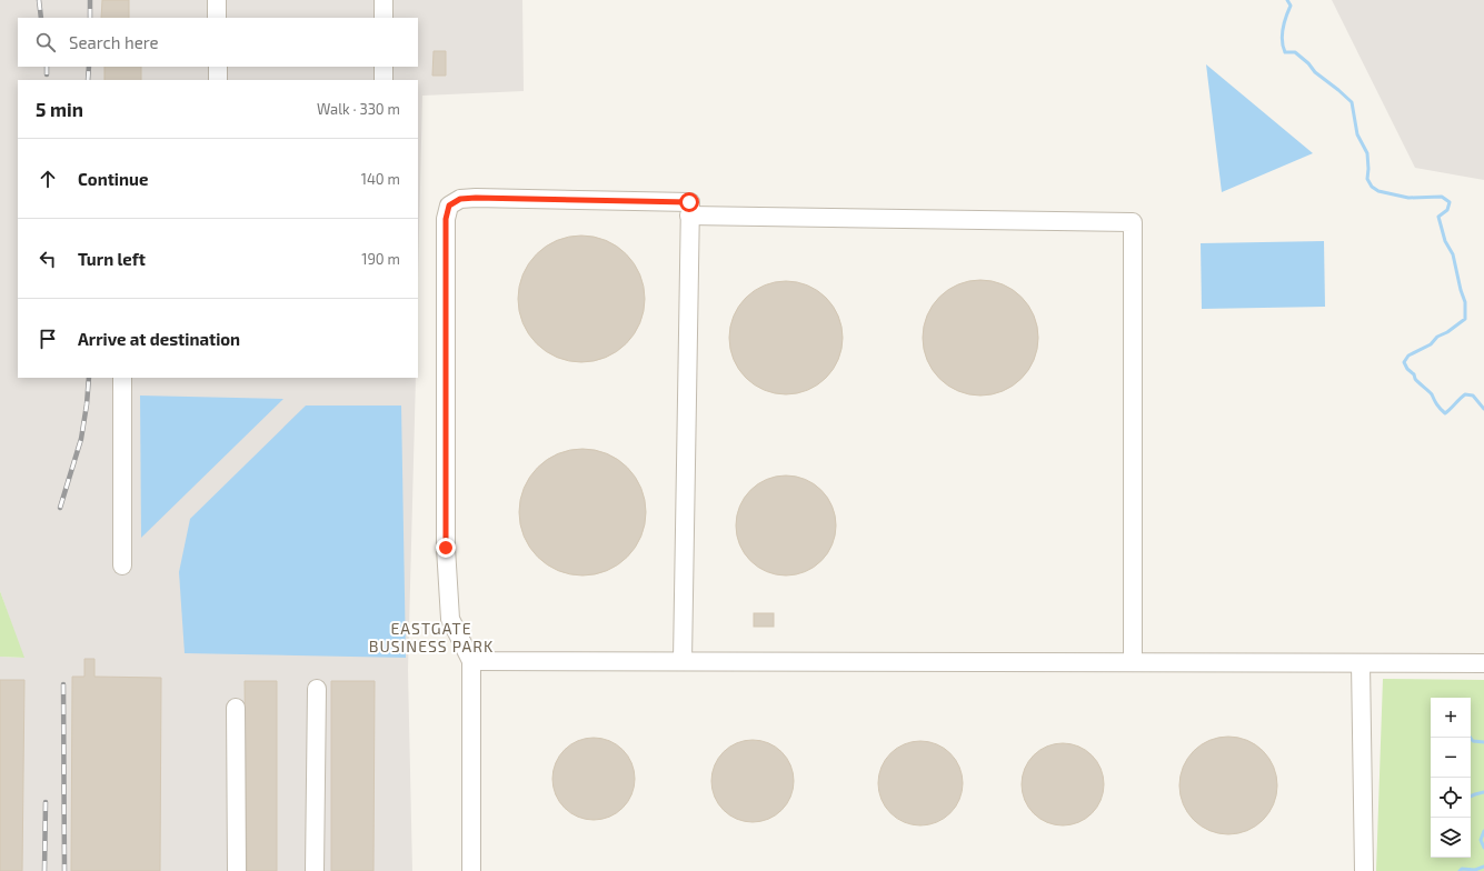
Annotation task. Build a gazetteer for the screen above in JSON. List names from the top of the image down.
{
  "districts": ["EASTGATE BUSINESS PARK"],
  "page": {
    "search": "Search here",
    "heading": ["5 min", "Walk · 330 m"],
    "list": [
      ["Continue", "140 m"],
      ["Turn left", "190 m"],
      "Arrive at destination"
    ],
    "map_buttons": ["+", "−"]
  }
}
